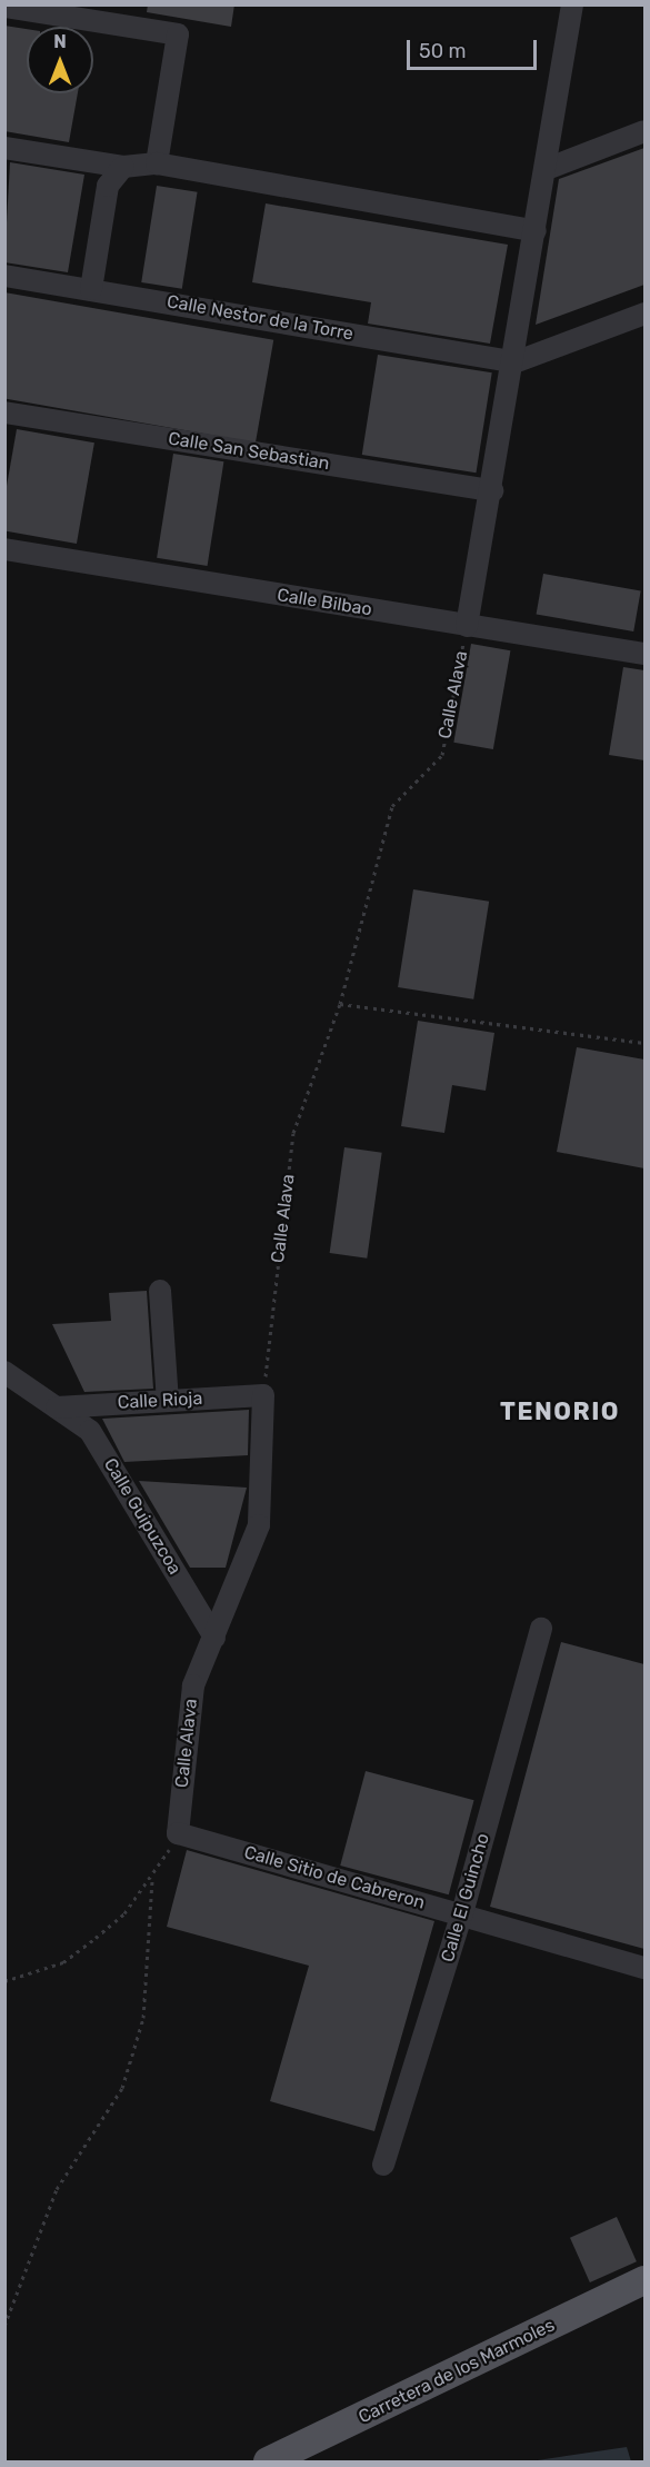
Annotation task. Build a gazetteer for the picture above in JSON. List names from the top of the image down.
{
  "streets": {
    "main road": ["Carretera de los Marmoles"],
    "street": [
      "Calle Nestor de la Torre",
      "Calle San Sebastian",
      "Calle Bilbao",
      "Calle Alava",
      "Calle Rioja",
      "Calle Guipuzcoa",
      "Calle Sitio de Cabreron",
      "Calle El Guincho"
    ]
  },
  "crossings": [
    ["Calle Bilbao", "Calle Alava"],
    ["Calle Alava", "Calle Rioja"],
    ["Calle Alava", "Calle Guipuzcoa"],
    ["Calle Alava", "Calle Sitio de Cabreron"],
    ["Calle Rioja", "Calle Guipuzcoa"],
    ["Calle Sitio de Cabreron", "Calle El Guincho"]
  ],
  "districts": ["TENORIO"],
  "scale_bar": "50 m",
  "north": "top"
}
